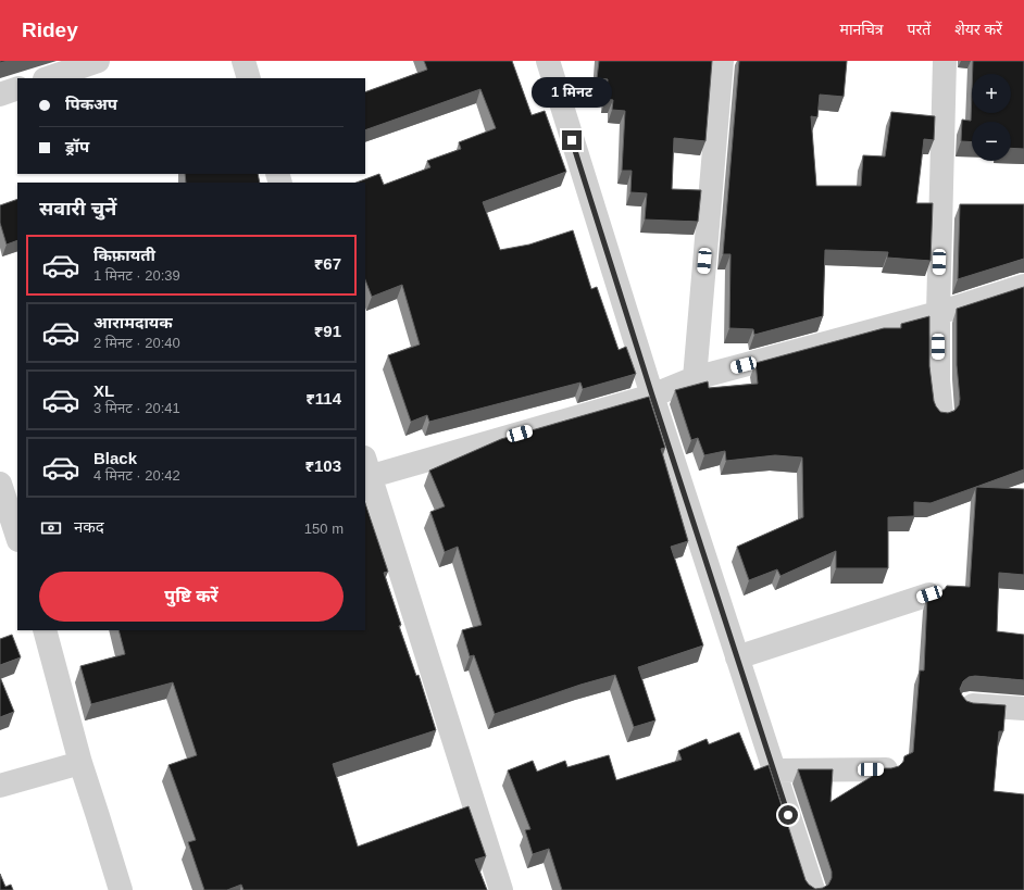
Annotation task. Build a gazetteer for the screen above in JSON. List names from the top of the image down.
{
  "page": {
    "header": "Ridey",
    "nav": ["मानचित्र", "परतें", "शेयर करें"],
    "map_buttons": ["+", "−"],
    "bubble": "1 मिनट",
    "banner": ["पिकअप", "ड्रॉप"],
    "heading": "सवारी चुनें",
    "list": [
      {
        "name": "किफ़ायती",
        "note": "1 मिनट · 20:39",
        "value": "₹67"
      },
      {
        "name": "आरामदायक",
        "note": "2 मिनट · 20:40",
        "value": "₹91"
      },
      {
        "name": "XL",
        "note": "3 मिनट · 20:41",
        "value": "₹114"
      },
      {
        "name": "Black",
        "note": "4 मिनट · 20:42",
        "value": "₹103"
      }
    ],
    "pay": ["नकद", "150 m"],
    "buttons": "पुष्टि करें"
  }
}
